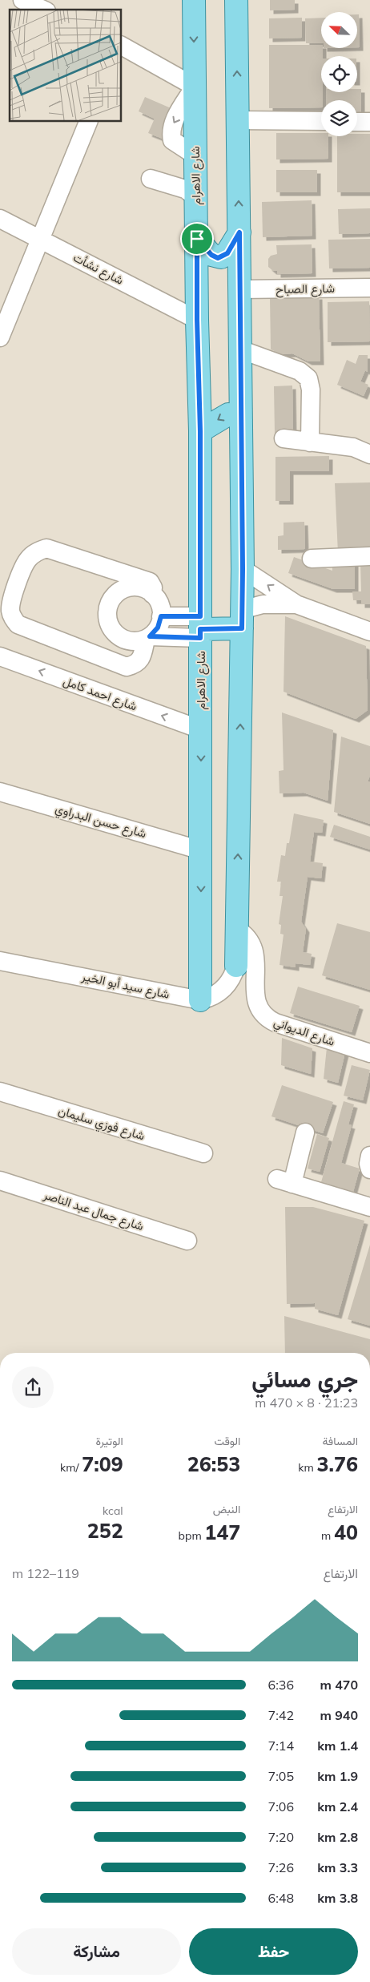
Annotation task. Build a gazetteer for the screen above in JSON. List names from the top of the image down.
{
  "streets": {
    "main road": ["شارع الاهرام"],
    "street": [
      "شارع نشأت",
      "شارع الصباح",
      "شارع احمد كامل",
      "شارع حسن البدراوي",
      "شارع سيد أبو الخير",
      "شارع الديواني",
      "شارع فوزي سليمان",
      "شارع جمال عبد الناصر"
    ]
  },
  "crossings": [
    ["شارع الاهرام", "شارع نشأت"],
    ["شارع الاهرام", "شارع احمد كامل"],
    ["شارع الاهرام", "شارع حسن البدراوي"],
    ["شارع الاهرام", "شارع سيد أبو الخير"]
  ],
  "one_way": ["شارع احمد كامل"],
  "north": "top left",
  "page": {
    "heading": ["جري مسائي", "21:23 · 8 × 470 m"],
    "stats": [
      ["المسافة", "3.76 km"],
      ["الوقت", "26:53"],
      ["الوتيرة", "7:09 /km"],
      ["الارتفاع", "40 m"],
      ["النبض", "147 bpm"],
      ["kcal", "252"]
    ],
    "chart": ["الارتفاع", "119–122 m"],
    "list": [
      {
        "name": "470 m",
        "note": "6:36"
      },
      {
        "name": "940 m",
        "note": "7:42"
      },
      {
        "name": "1.4 km",
        "note": "7:14"
      },
      {
        "name": "1.9 km",
        "note": "7:05"
      },
      {
        "name": "2.4 km",
        "note": "7:06"
      },
      {
        "name": "2.8 km",
        "note": "7:20"
      },
      {
        "name": "3.3 km",
        "note": "7:26"
      },
      {
        "name": "3.8 km",
        "note": "6:48"
      }
    ],
    "buttons": ["حفظ", "مشاركة"]
  }
}
